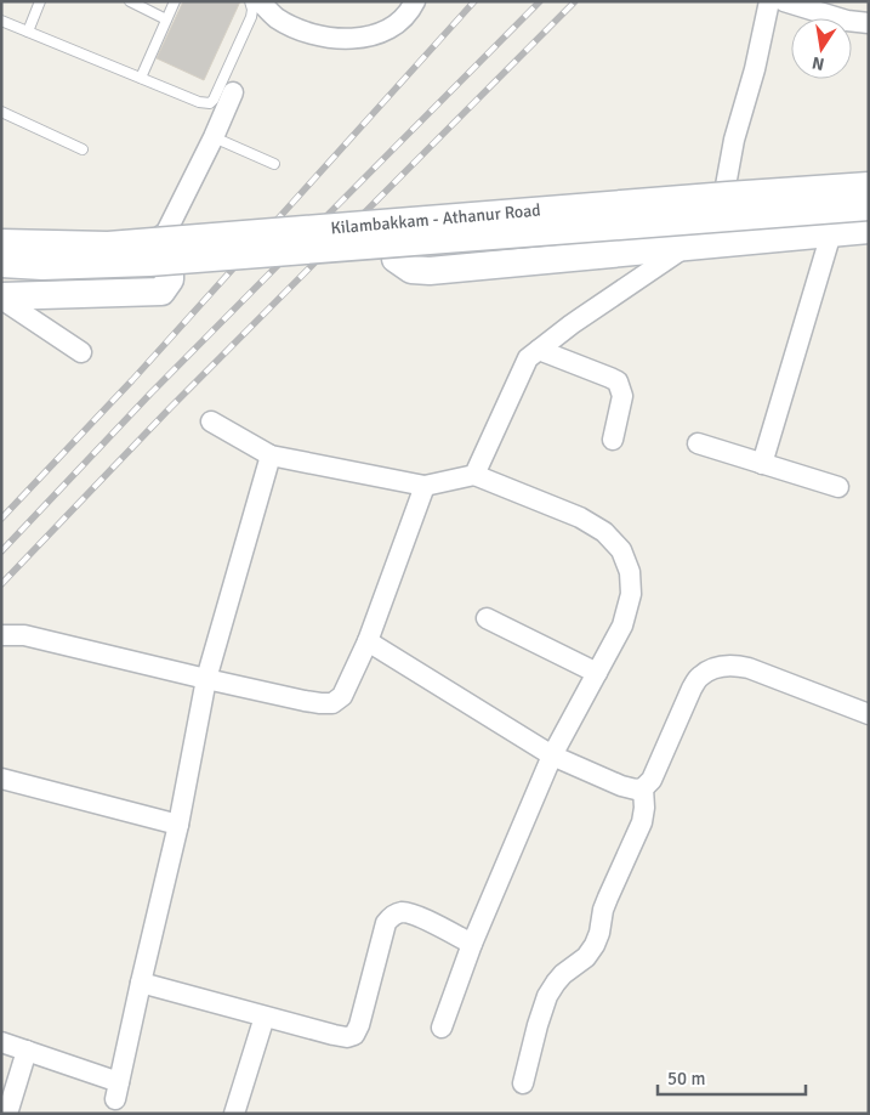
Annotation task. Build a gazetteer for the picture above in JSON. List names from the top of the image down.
{
  "streets": {
    "street": ["Kilambakkam - Athanur Road"]
  },
  "scale_bar": "50 m",
  "north": "bottom"
}
